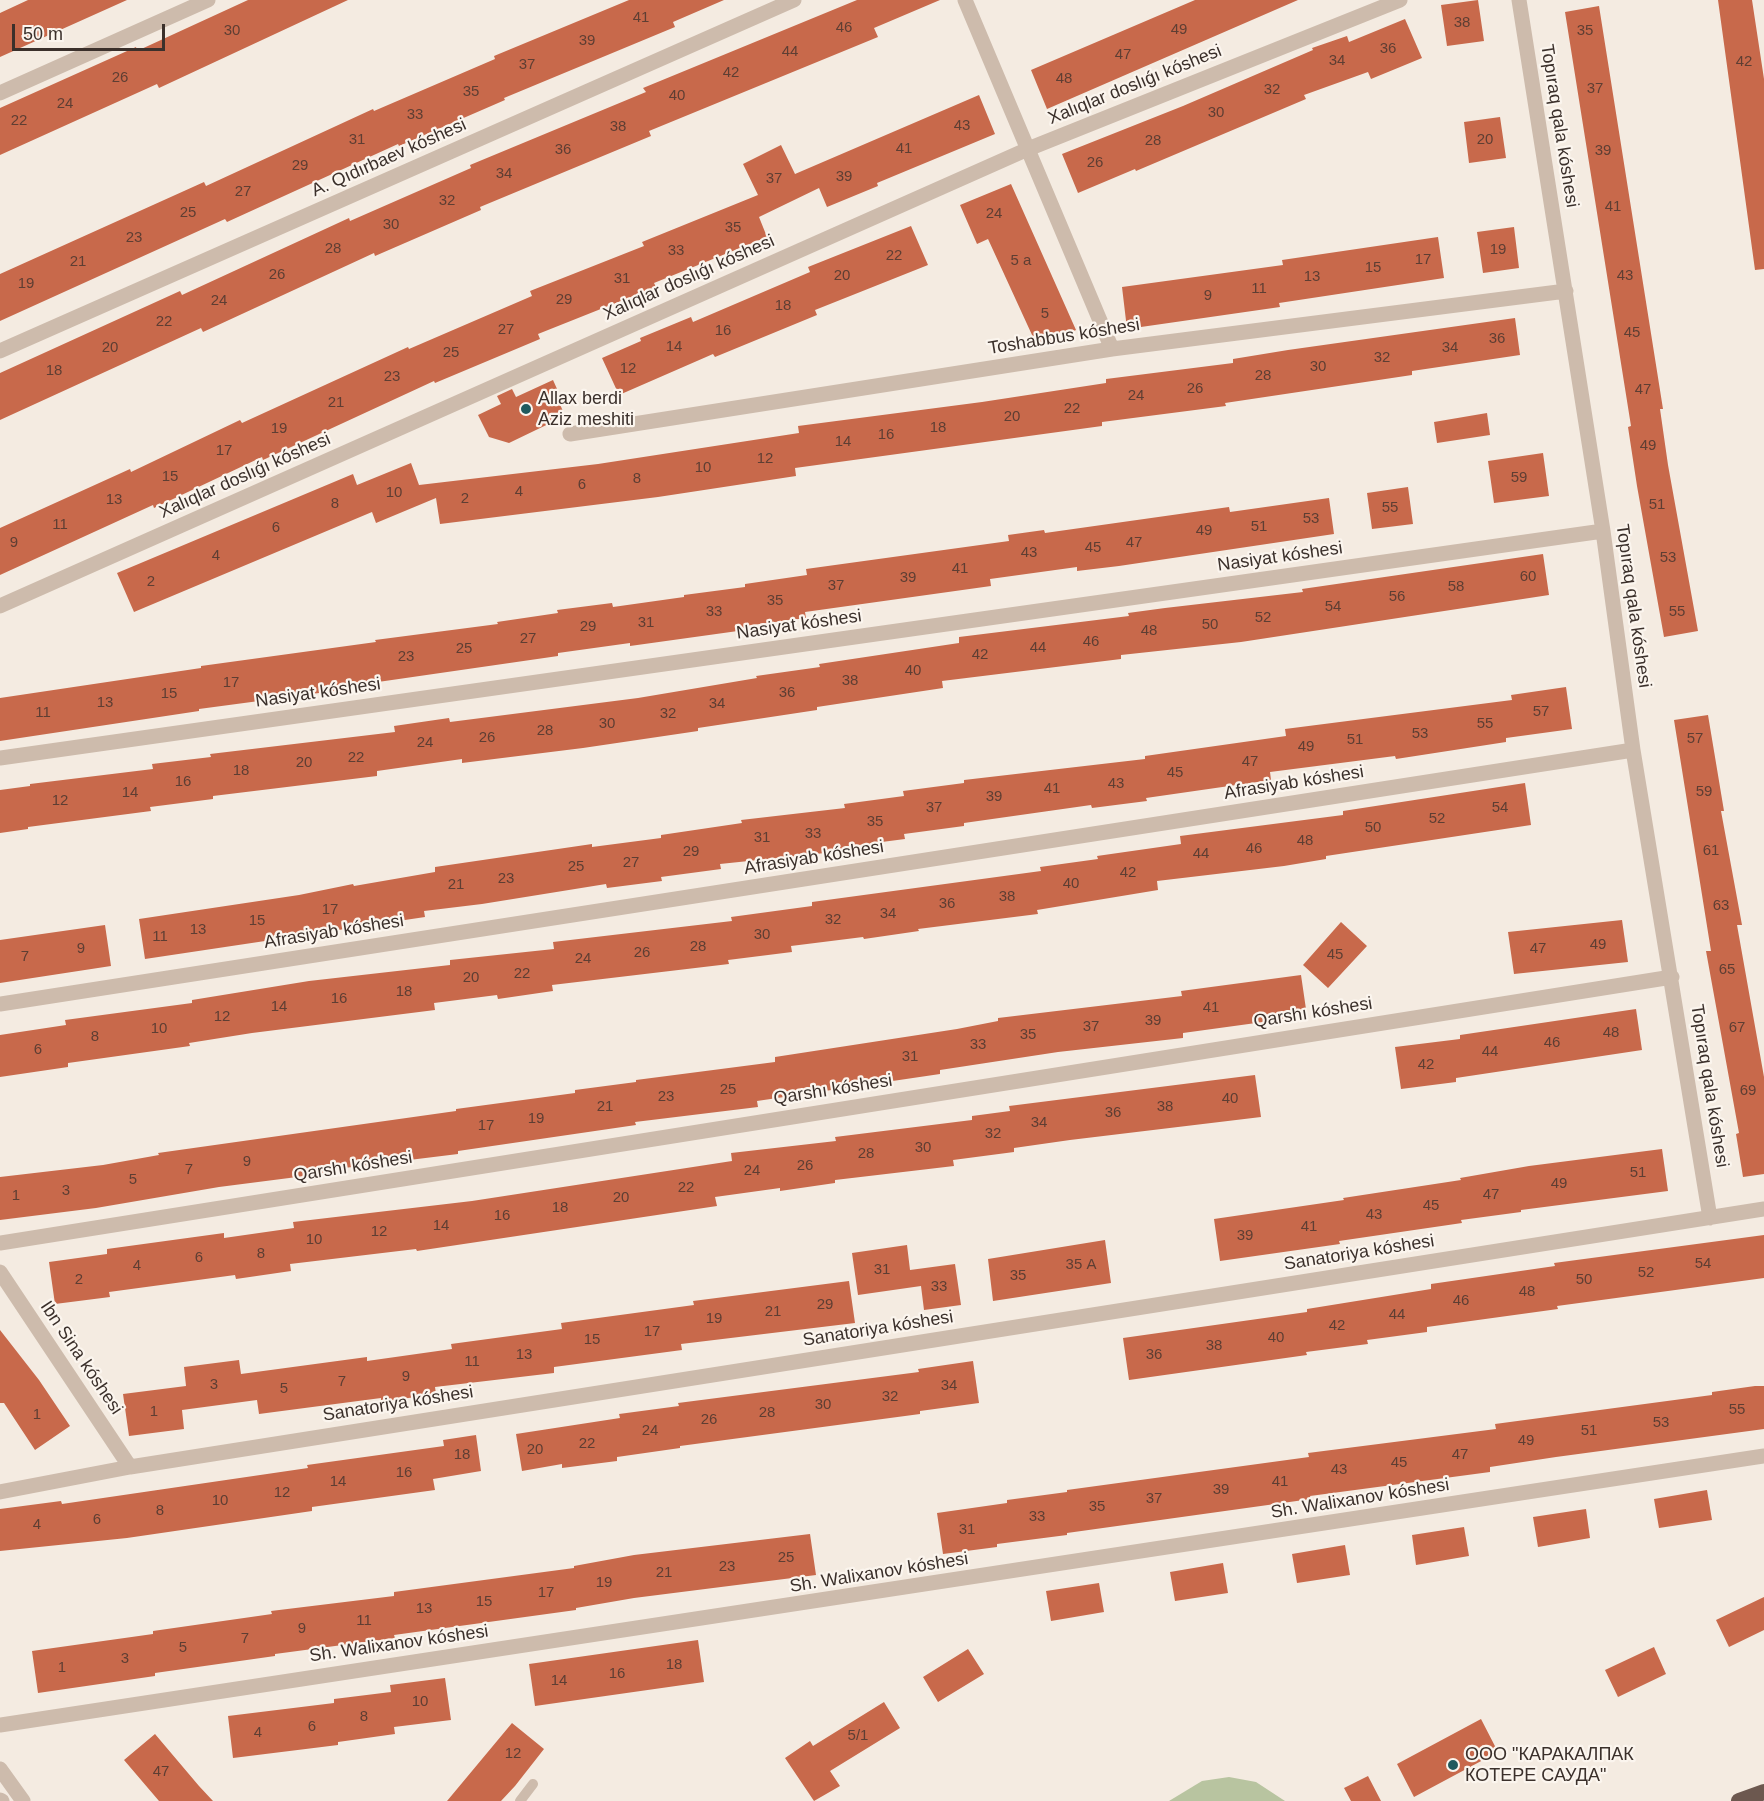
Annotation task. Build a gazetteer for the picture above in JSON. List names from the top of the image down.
{
  "streets": {
    "street": [
      "Xalıqlar doslıǵı kóshesi",
      "Topıraq qala kóshesi",
      "A. Qıdırbaev kóshesi",
      "Toshabbus kóshesi",
      "Nasiyat kóshesi",
      "Afrasiyab kóshesi",
      "Qarshı kóshesi",
      "Sanatoriya kóshesi",
      "Ibn Sina kóshesi",
      "Sh. Walixanov kóshesi"
    ]
  },
  "crossings": [
    ["Topıraq qala kóshesi", "Toshabbus kóshesi"],
    ["Topıraq qala kóshesi", "Nasiyat kóshesi"],
    ["Topıraq qala kóshesi", "Afrasiyab kóshesi"],
    ["Topıraq qala kóshesi", "Qarshı kóshesi"],
    ["Topıraq qala kóshesi", "Sanatoriya kóshesi"],
    ["Sanatoriya kóshesi", "Ibn Sina kóshesi"]
  ],
  "places": ["Allax berdi Aziz meshiti", "ООО \"КАРАКАЛПАК КОТЕРЕ САУДА\""],
  "house_numbers": [
    "41",
    "38",
    "46",
    "49",
    "30",
    "35",
    "39",
    "36",
    "44",
    "47",
    "34",
    "42",
    "37",
    "42",
    "26",
    "48",
    "37",
    "32",
    "35",
    "40",
    "24",
    "30",
    "33",
    "22",
    "43",
    "38",
    "31",
    "20",
    "28",
    "41",
    "36",
    "39",
    "26",
    "29",
    "34",
    "39",
    "37",
    "27",
    "32",
    "41",
    "25",
    "24",
    "30",
    "35",
    "23",
    "28",
    "19",
    "33",
    "22",
    "17",
    "5 а",
    "21",
    "15",
    "26",
    "20",
    "43",
    "13",
    "31",
    "19",
    "11",
    "9",
    "29",
    "24",
    "18",
    "5",
    "22",
    "27",
    "16",
    "45",
    "36",
    "14",
    "20",
    "34",
    "25",
    "32",
    "30",
    "12",
    "18",
    "28",
    "23",
    "26",
    "47",
    "24",
    "21",
    "22",
    "20",
    "18",
    "19",
    "16",
    "14",
    "49",
    "17",
    "12",
    "10",
    "15",
    "59",
    "8",
    "6",
    "4",
    "10",
    "2",
    "13",
    "8",
    "51",
    "55",
    "53",
    "11",
    "51",
    "6",
    "49",
    "9",
    "47",
    "45",
    "43",
    "4",
    "53",
    "41",
    "60",
    "39",
    "2",
    "37",
    "58",
    "56",
    "35",
    "54",
    "33",
    "55",
    "52",
    "31",
    "50",
    "29",
    "48",
    "27",
    "46",
    "44",
    "25",
    "42",
    "23",
    "40",
    "38",
    "17",
    "36",
    "15",
    "13",
    "34",
    "57",
    "11",
    "32",
    "30",
    "55",
    "28",
    "53",
    "26",
    "57",
    "51",
    "24",
    "49",
    "22",
    "47",
    "20",
    "18",
    "45",
    "16",
    "43",
    "41",
    "59",
    "14",
    "39",
    "12",
    "37",
    "54",
    "52",
    "35",
    "50",
    "33",
    "31",
    "48",
    "46",
    "61",
    "29",
    "44",
    "27",
    "25",
    "42",
    "23",
    "40",
    "21",
    "38",
    "36",
    "63",
    "17",
    "34",
    "32",
    "15",
    "13",
    "30",
    "11",
    "49",
    "28",
    "9",
    "47",
    "26",
    "45",
    "7",
    "24",
    "65",
    "22",
    "20",
    "18",
    "16",
    "14",
    "41",
    "12",
    "39",
    "37",
    "67",
    "10",
    "48",
    "35",
    "8",
    "46",
    "33",
    "6",
    "44",
    "31",
    "42",
    "25",
    "69",
    "23",
    "40",
    "21",
    "38",
    "36",
    "19",
    "34",
    "17",
    "32",
    "30",
    "28",
    "9",
    "26",
    "7",
    "24",
    "51",
    "5",
    "49",
    "22",
    "3",
    "47",
    "1",
    "20",
    "45",
    "18",
    "43",
    "16",
    "14",
    "41",
    "12",
    "39",
    "10",
    "8",
    "6",
    "54",
    "35 А",
    "4",
    "31",
    "52",
    "35",
    "2",
    "50",
    "33",
    "48",
    "46",
    "29",
    "21",
    "44",
    "19",
    "42",
    "17",
    "40",
    "15",
    "38",
    "13",
    "36",
    "11",
    "9",
    "7",
    "3",
    "34",
    "5",
    "32",
    "30",
    "55",
    "1",
    "28",
    "1",
    "26",
    "53",
    "24",
    "51",
    "49",
    "22",
    "20",
    "18",
    "47",
    "45",
    "43",
    "16",
    "14",
    "41",
    "39",
    "12",
    "37",
    "10",
    "35",
    "8",
    "33",
    "6",
    "4",
    "31",
    "25",
    "23",
    "21",
    "19",
    "17",
    "15",
    "13",
    "11",
    "9",
    "7",
    "5",
    "3",
    "18",
    "1",
    "16",
    "14",
    "10",
    "8",
    "6",
    "4",
    "5/1",
    "12",
    "47"
  ],
  "scale_bar": "50 m"
}
